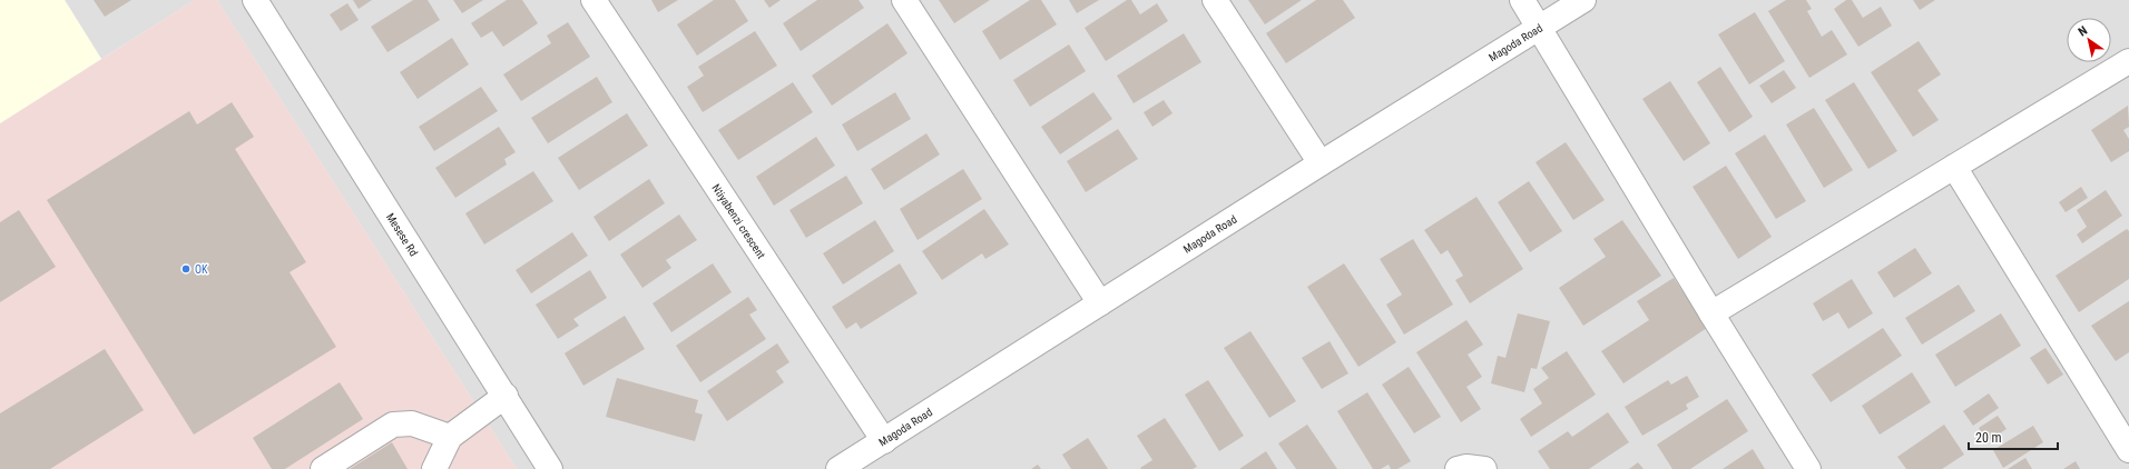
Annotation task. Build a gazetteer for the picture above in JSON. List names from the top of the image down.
{
  "streets": {
    "street": ["Magoda Road", "Ntiyabenzi crescent", "Mesese Rd"]
  },
  "crossings": [
    ["Magoda Road", "Ntiyabenzi crescent"]
  ],
  "places": ["OK"],
  "scale_bar": "20 m",
  "north": "top left"
}
